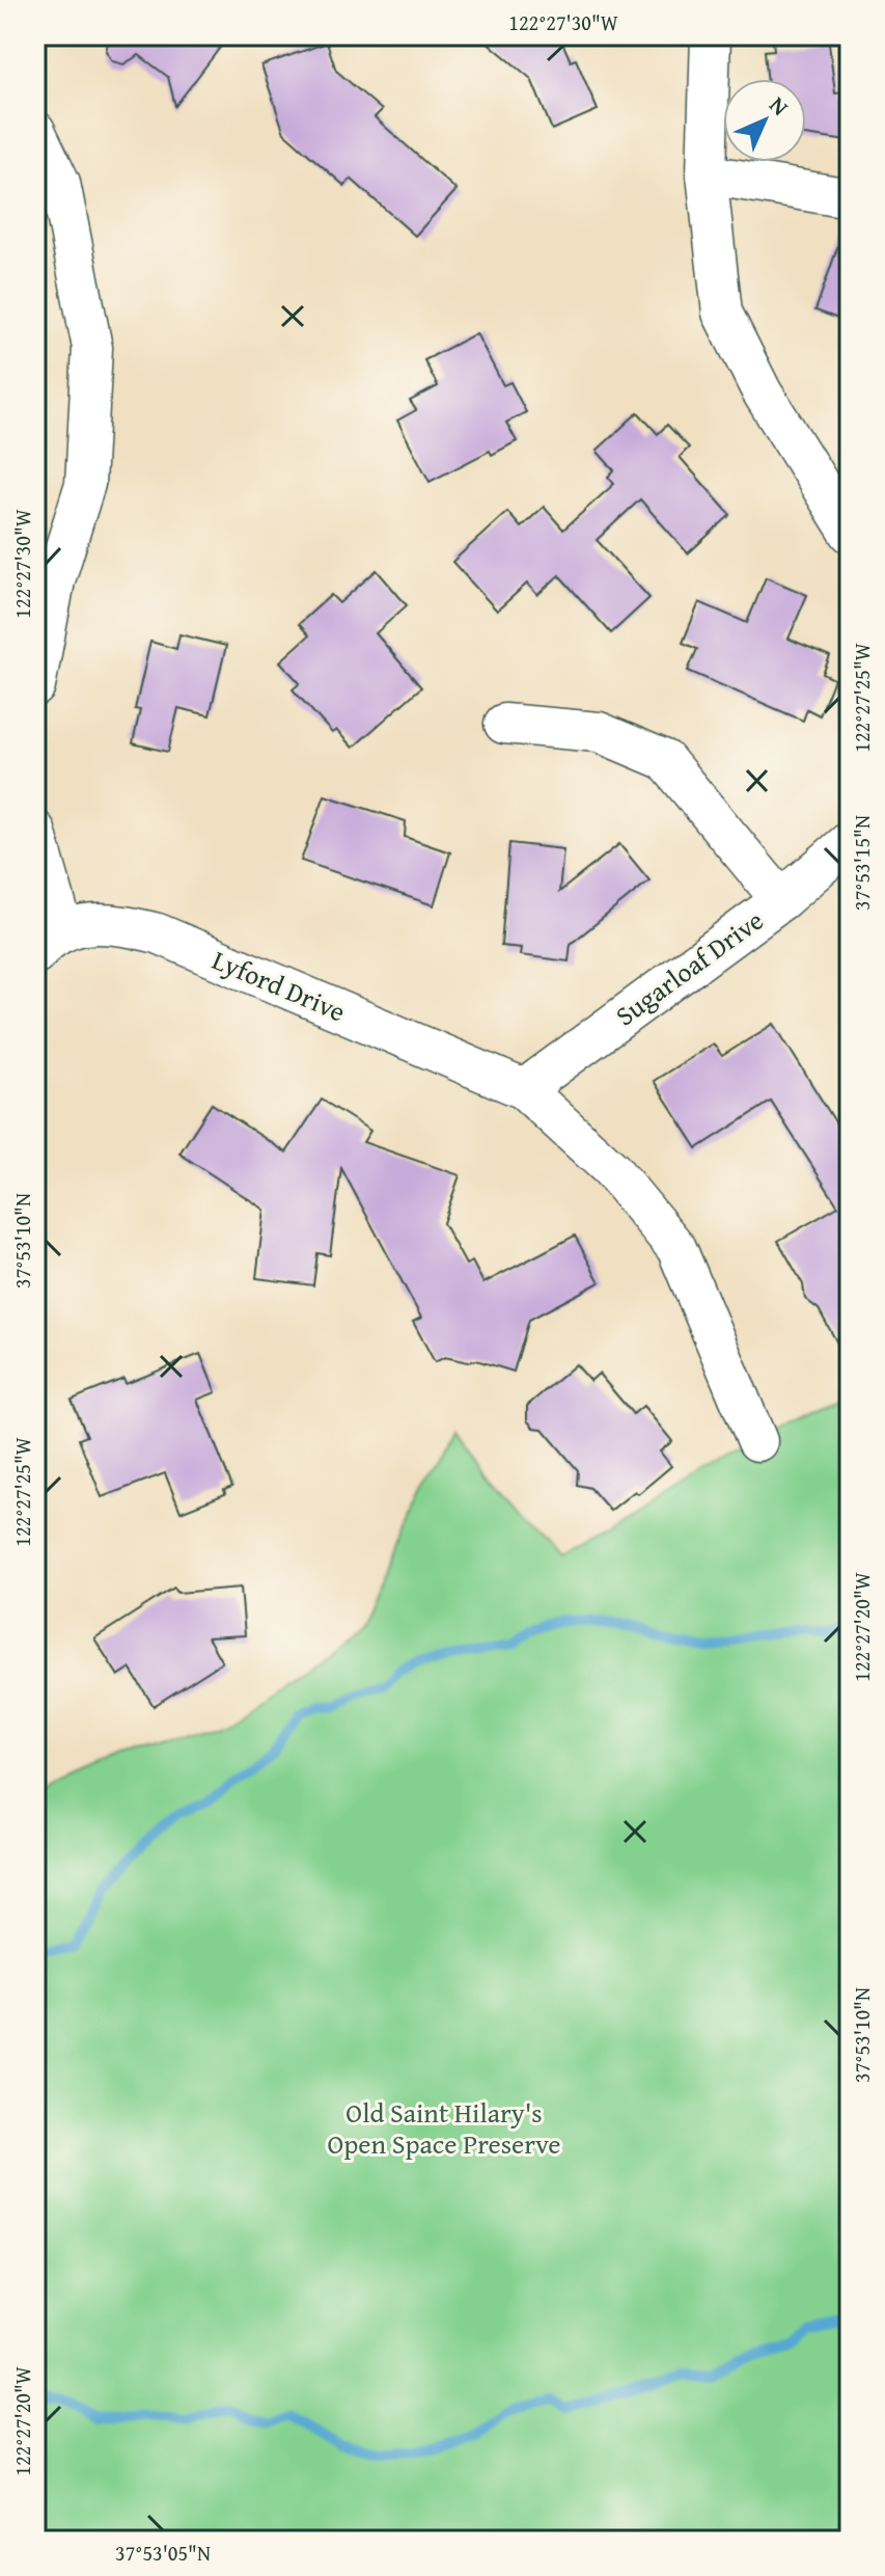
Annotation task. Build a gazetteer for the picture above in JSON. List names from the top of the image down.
{
  "streets": {
    "street": ["Sugarloaf Drive", "Lyford Drive"]
  },
  "crossings": [
    ["Sugarloaf Drive", "Lyford Drive"]
  ],
  "parks": ["Old Saint Hilary's Open Space Preserve"],
  "north": "top right",
  "coordinates": [
    "122°27'30\"W",
    "122°27'25\"W",
    "37°53'15\"N",
    "37°53'10\"N",
    "122°27'20\"W",
    "37°53'05\"N"
  ]
}
